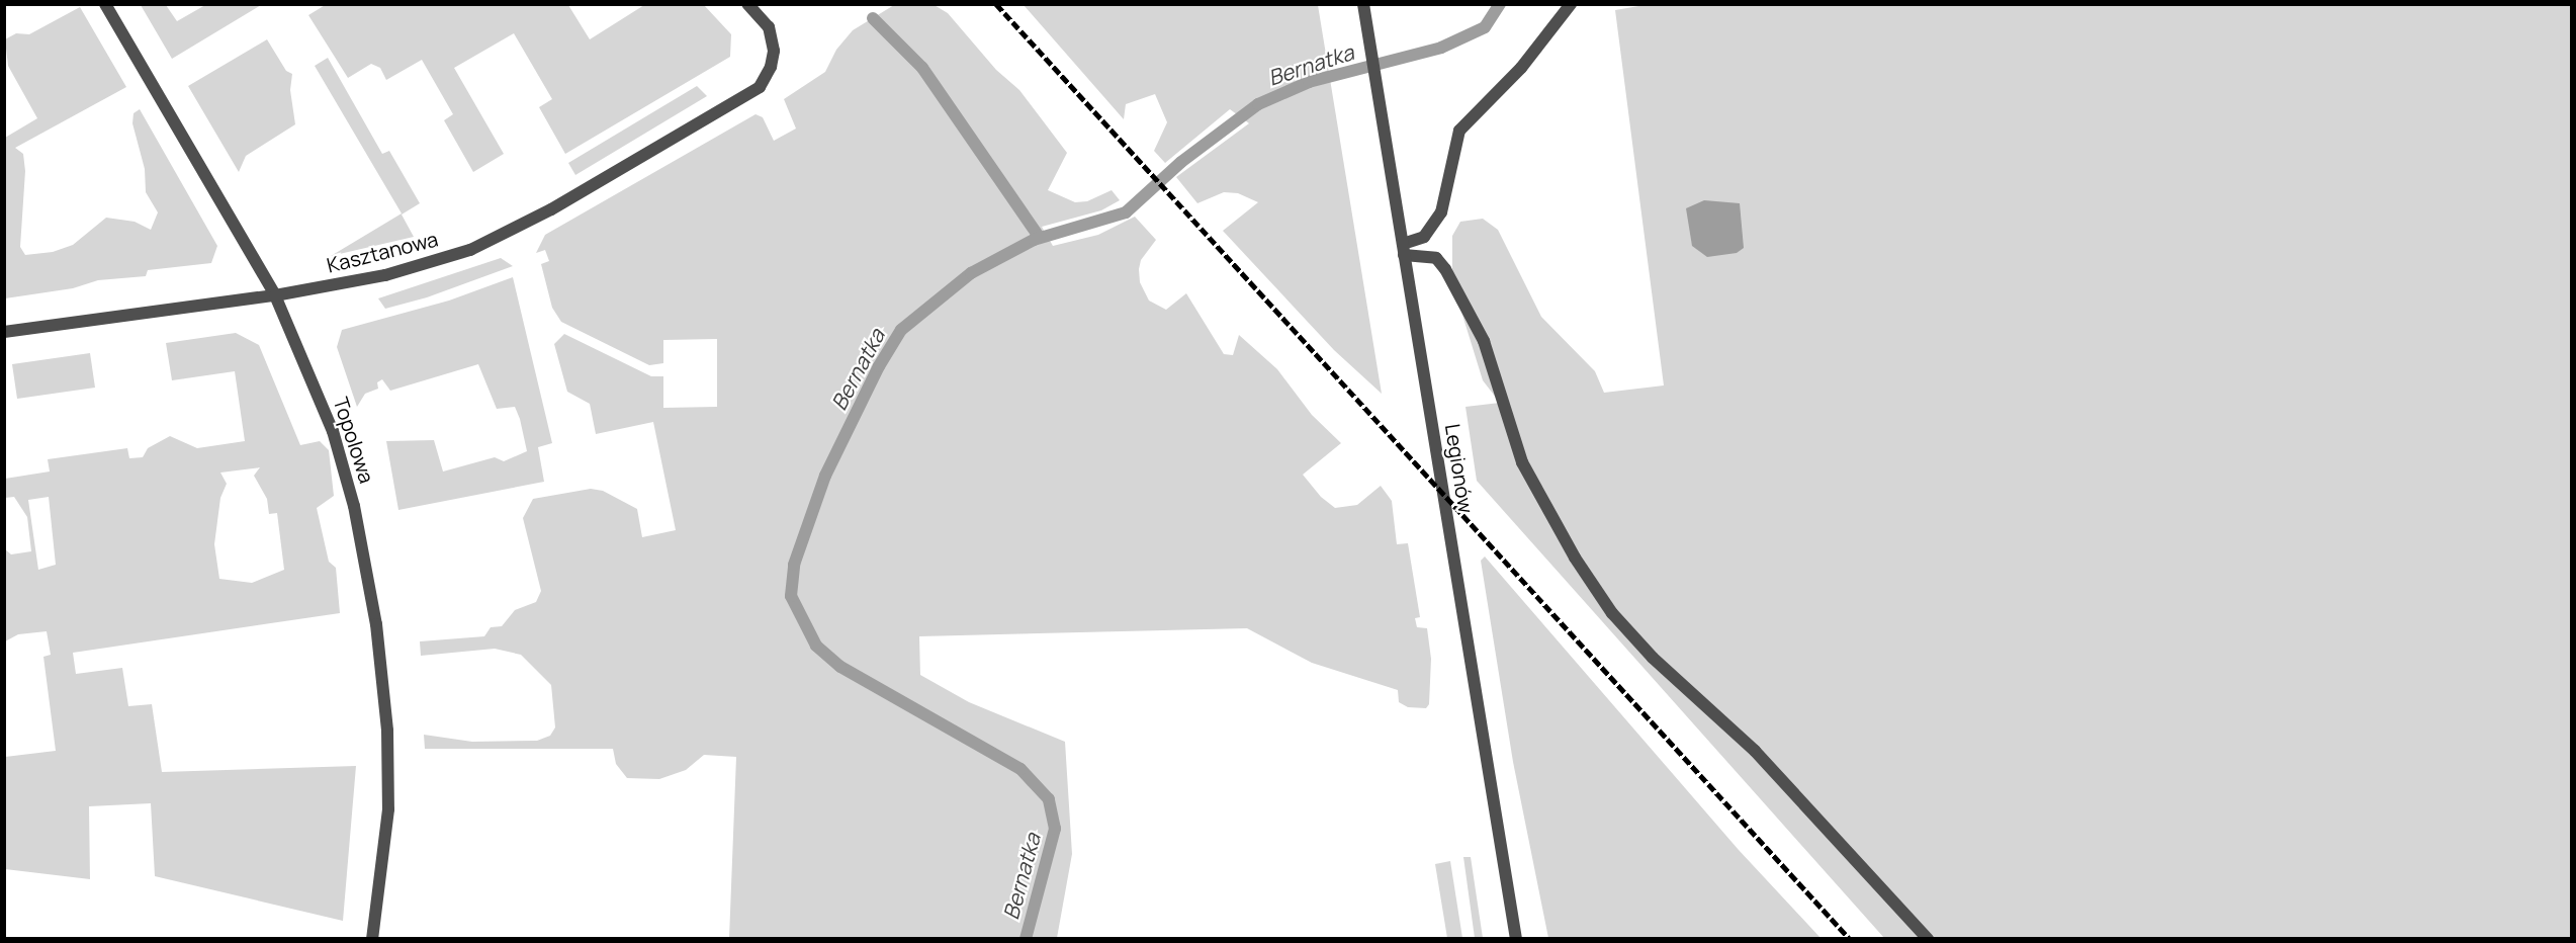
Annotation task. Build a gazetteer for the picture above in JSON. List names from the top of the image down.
{
  "streets": {
    "street": ["Kasztanowa", "Topolowa", "Legionów"]
  },
  "crossings": [
    ["Kasztanowa", "Topolowa"]
  ],
  "water": ["Bernatka"]
}
